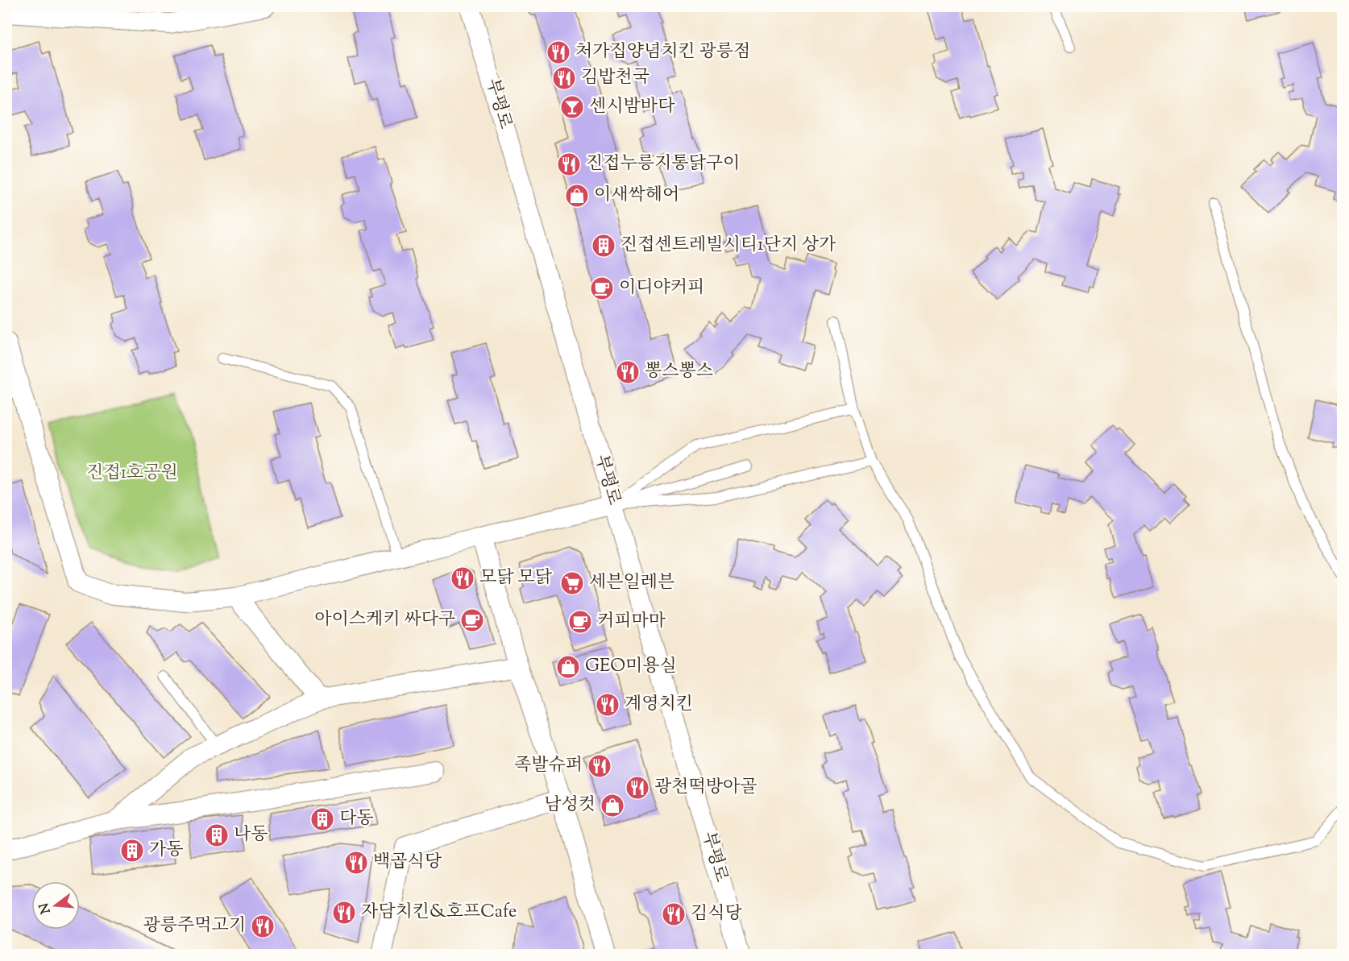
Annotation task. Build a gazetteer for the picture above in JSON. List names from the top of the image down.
{
  "streets": {
    "street": ["부평로"]
  },
  "parks": ["진접1호공원"],
  "places": {
    "restaurant": [
      "처가집양념치킨 광릉점",
      "김밥천국",
      "진접누릉지통닭구이",
      "뽕스뽕스",
      "모닭 모닭",
      "계영치킨",
      "족발슈퍼",
      "광천떡방아골",
      "백곱식당",
      "자담치킨&호프Cafe",
      "김식당",
      "광릉주먹고기"
    ],
    "bar": ["센시밤바다"],
    "shop": ["이새싹헤어", "GEO미용실", "남성컷"],
    "building": [
      "진접센트레빌시티1단지 상가",
      "다동",
      "나동",
      "가동"
    ],
    "cafe": ["이디야커피", "아이스케키 싸다구", "커피마마"],
    "supermarket": ["세븐일레븐"]
  },
  "north": "left"
}
